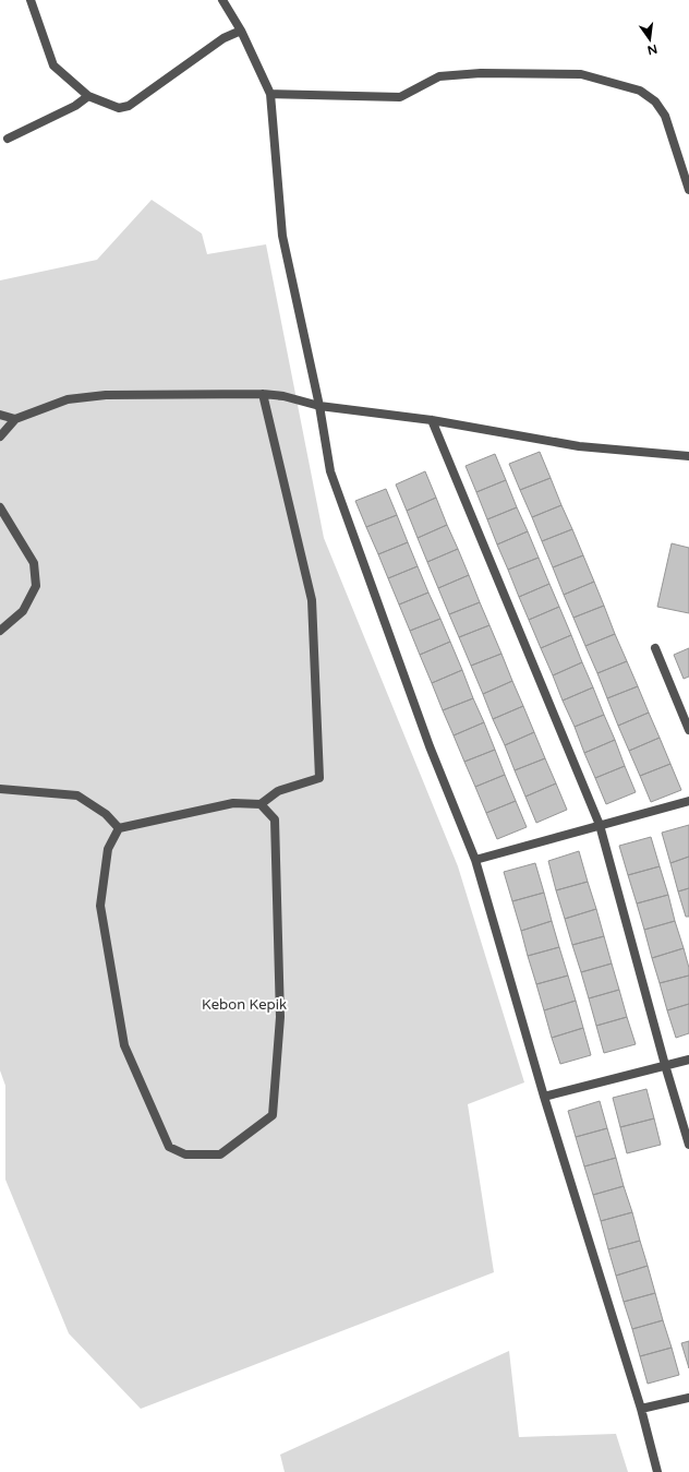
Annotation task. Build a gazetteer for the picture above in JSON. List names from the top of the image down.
{
  "parks": ["Kebon Kepik"],
  "north": "bottom"
}
